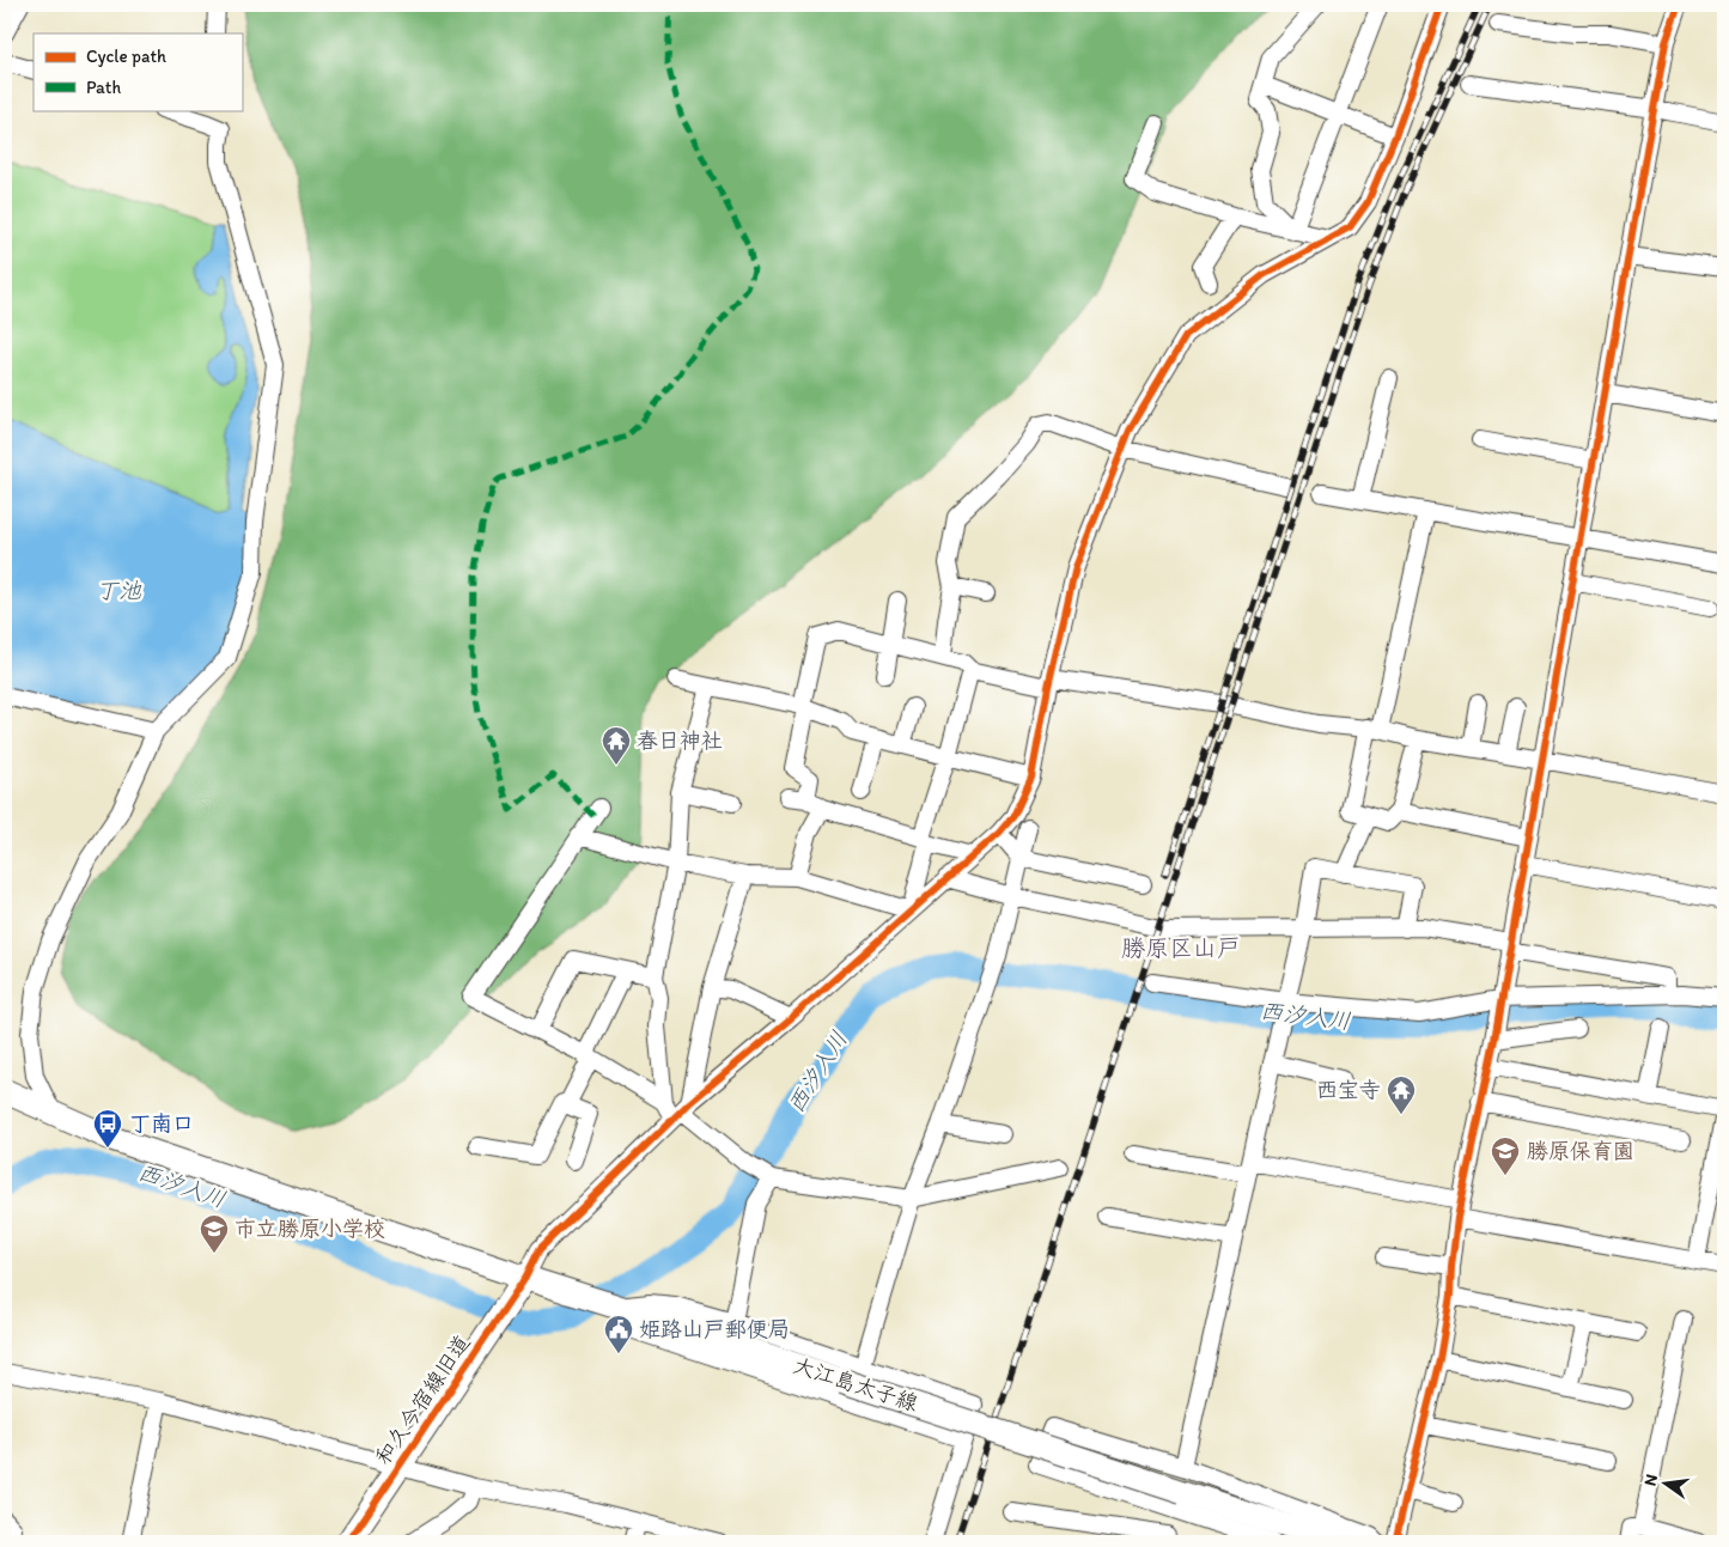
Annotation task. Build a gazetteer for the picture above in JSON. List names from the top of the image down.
{
  "streets": {
    "main road": ["大江島太子線", "和久今宿線旧道"]
  },
  "crossings": [
    ["大江島太子線", "和久今宿線旧道"]
  ],
  "districts": ["勝原区山戸"],
  "water": ["丁池", "西汐入川"],
  "places": {
    "temple": ["春日神社", "西宝寺"],
    "bus stop": ["丁南口"],
    "school or university": ["勝原保育園", "市立勝原小学校"],
    "public building": ["姫路山戸郵便局"]
  },
  "legend": ["Cycle path", "Path"],
  "north": "left"
}
